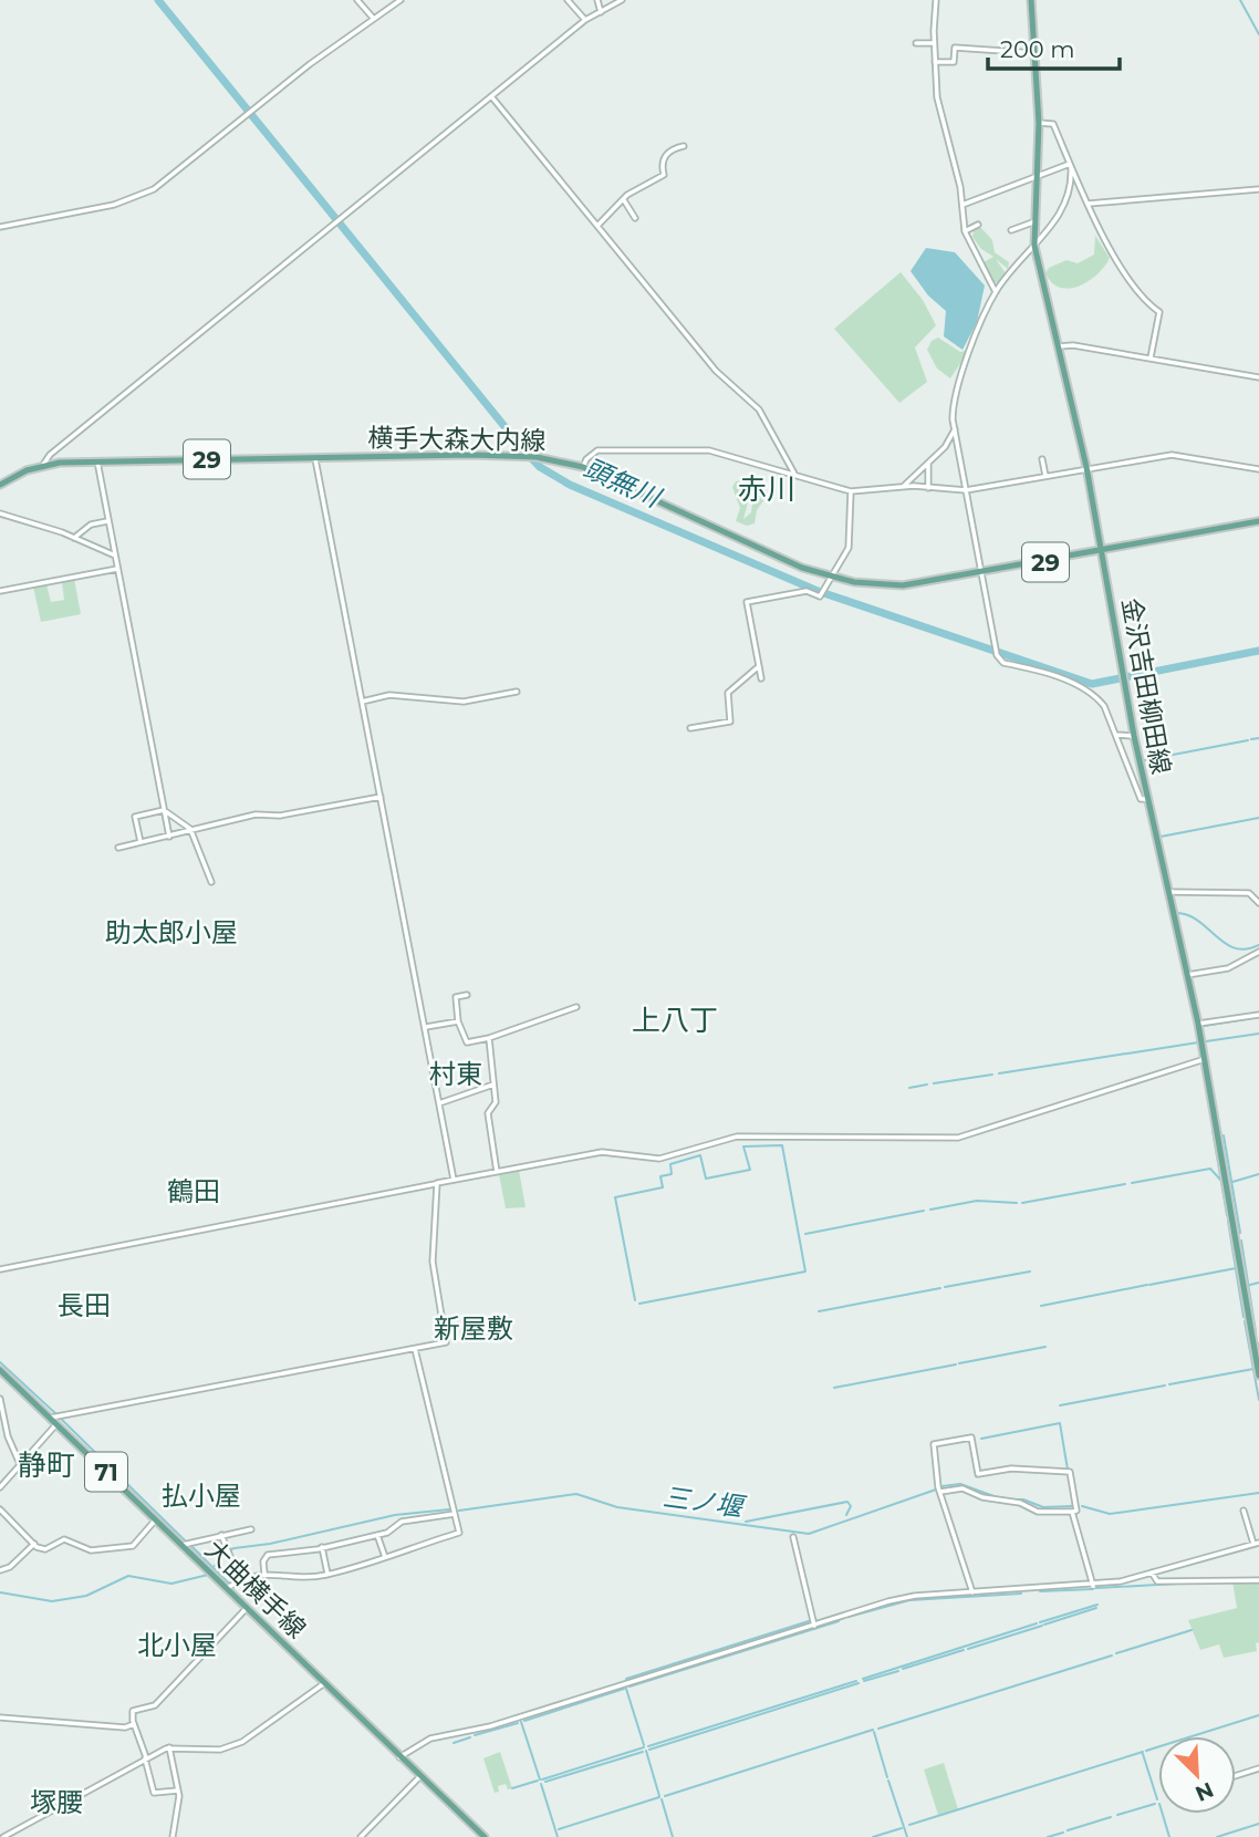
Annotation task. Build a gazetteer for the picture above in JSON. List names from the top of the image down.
{
  "streets": {
    "main road": [
      "横手大森大内線",
      "29",
      "金沢吉田柳田線",
      "71",
      "大曲横手線"
    ]
  },
  "crossings": [
    ["横手大森大内線", "金沢吉田柳田線"]
  ],
  "districts": [
    "赤川",
    "助太郎小屋",
    "上八丁",
    "村東",
    "鶴田",
    "長田",
    "新屋敷",
    "静町",
    "払小屋",
    "北小屋",
    "塚腰"
  ],
  "water": ["頭無川", "三ノ堰"],
  "scale_bar": "200 m",
  "north": "bottom right"
}
